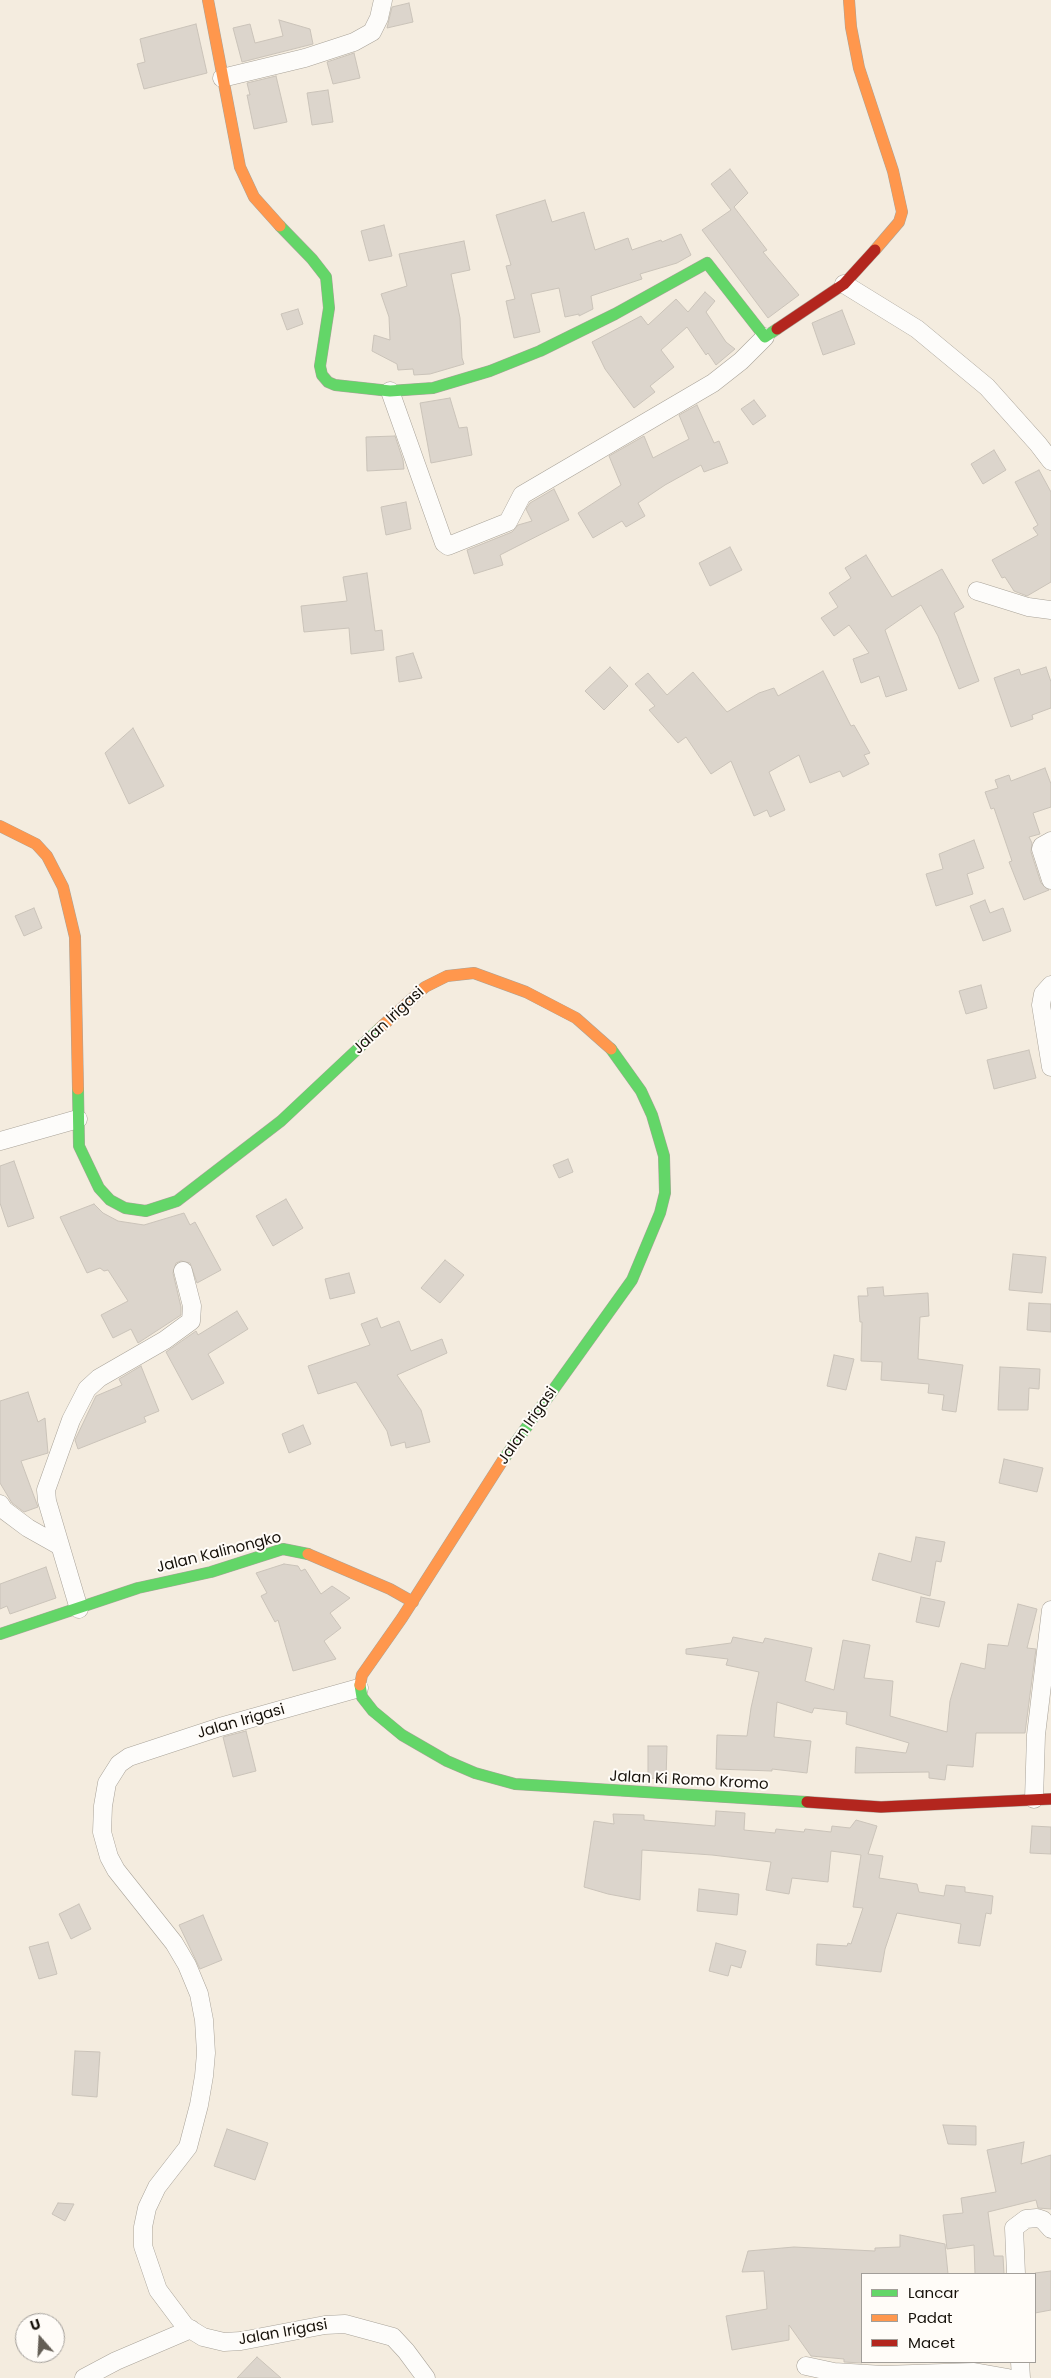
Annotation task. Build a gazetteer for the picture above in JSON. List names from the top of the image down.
{
  "streets": {
    "street": ["Jalan Irigasi", "Jalan Kalinongko", "Jalan Ki Romo Kromo"]
  },
  "crossings": [
    ["Jalan Irigasi", "Jalan Kalinongko"],
    ["Jalan Irigasi", "Jalan Ki Romo Kromo"]
  ],
  "legend": ["Lancar", "Padat", "Macet"],
  "north": "top"
}
